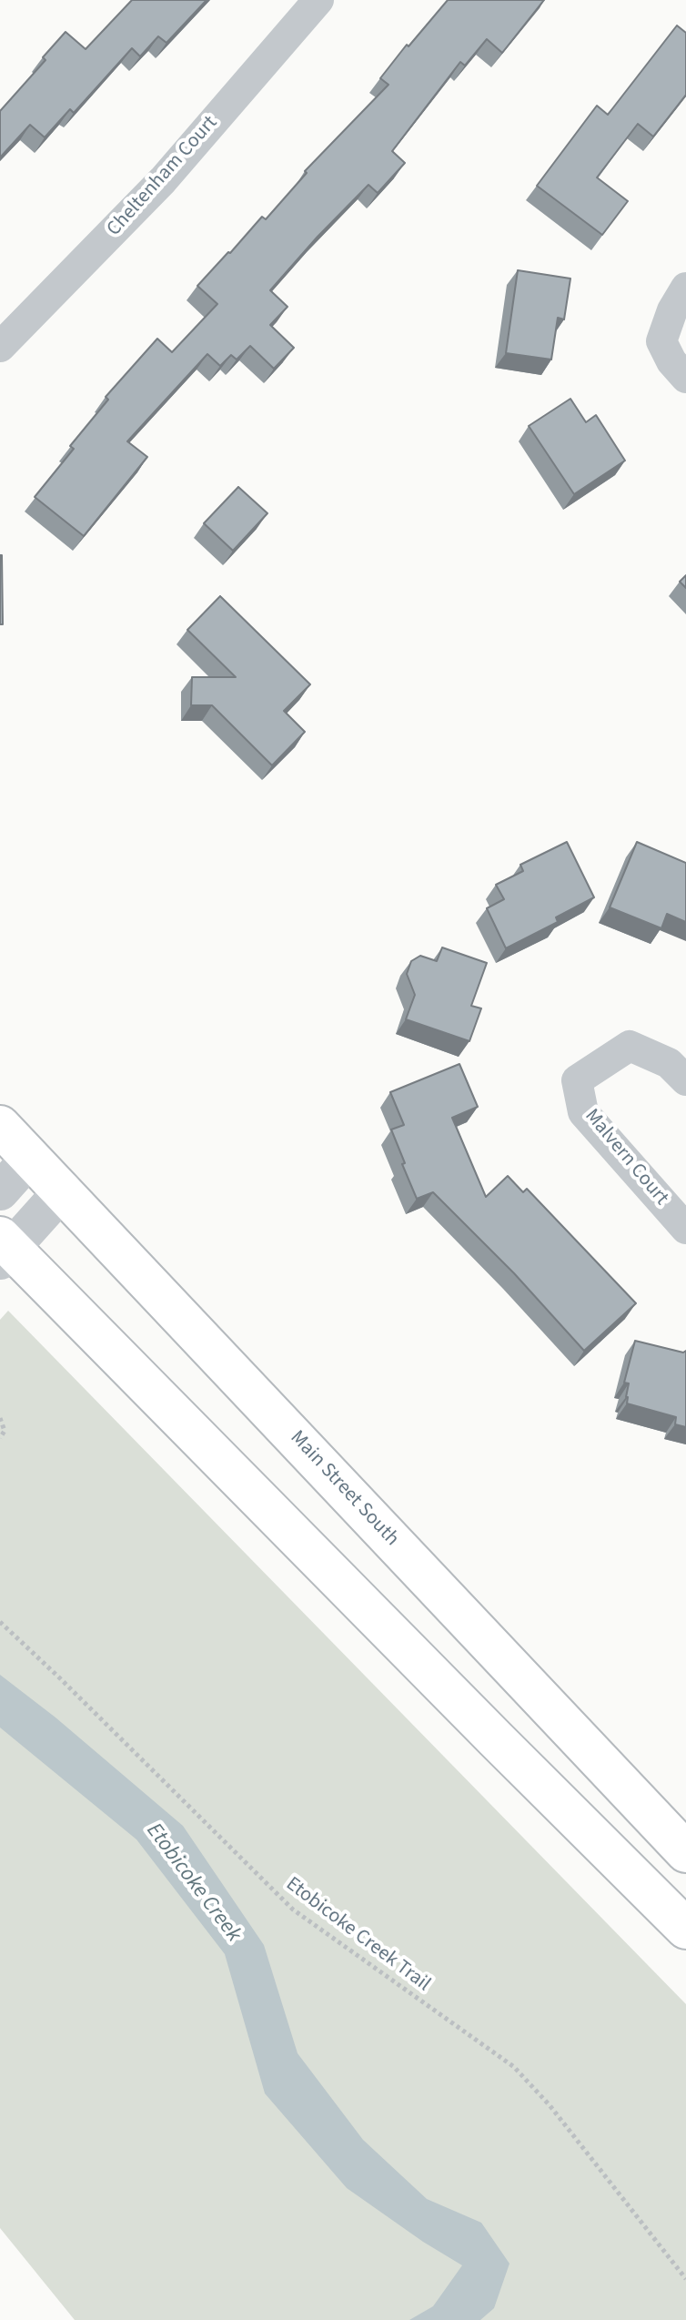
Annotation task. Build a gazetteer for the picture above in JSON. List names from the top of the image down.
{
  "streets": {
    "main road": ["Main Street South"],
    "street": ["Cheltenham Court", "Malvern Court"],
    "path": ["Etobicoke Creek Trail"]
  },
  "water": ["Etobicoke Creek"]
}
